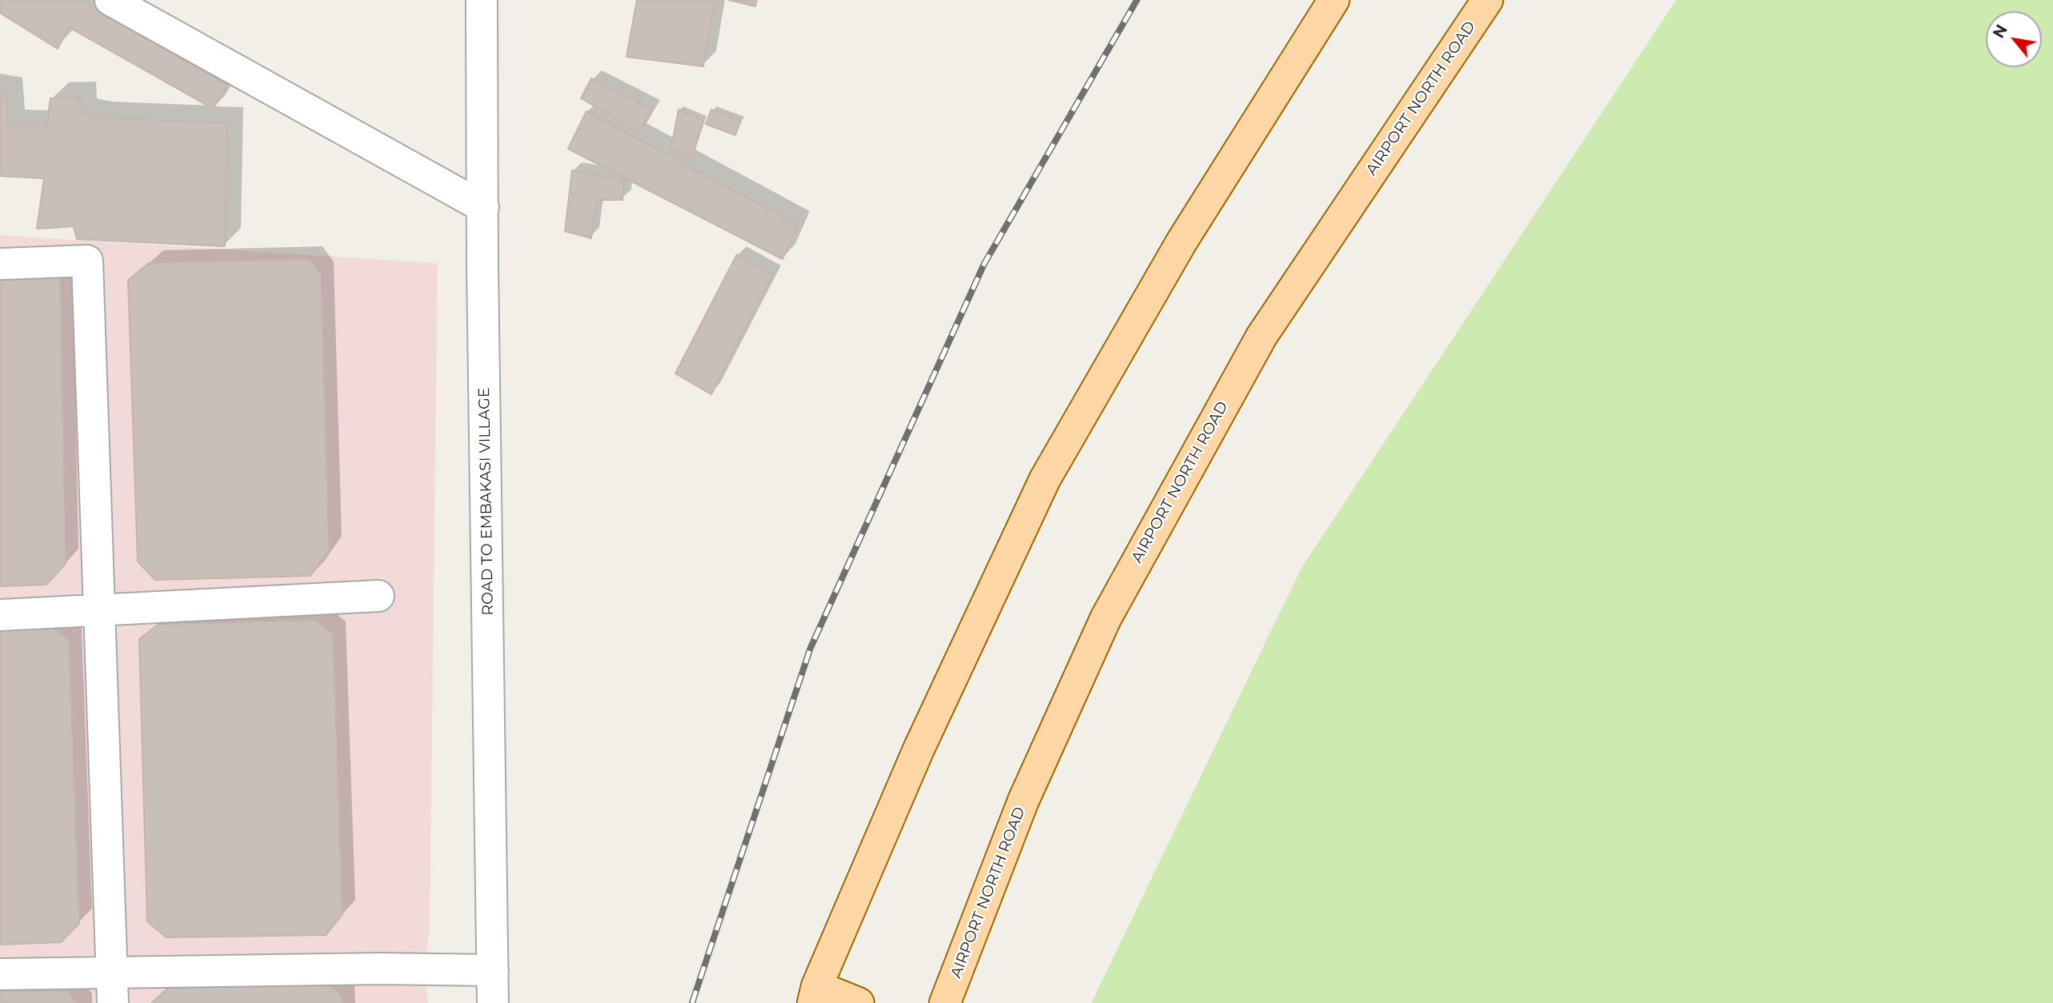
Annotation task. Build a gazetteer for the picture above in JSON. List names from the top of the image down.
{
  "streets": {
    "main road": ["AIRPORT NORTH ROAD"],
    "street": ["ROAD TO EMBAKASI VILLAGE"]
  },
  "north": "top left"
}
